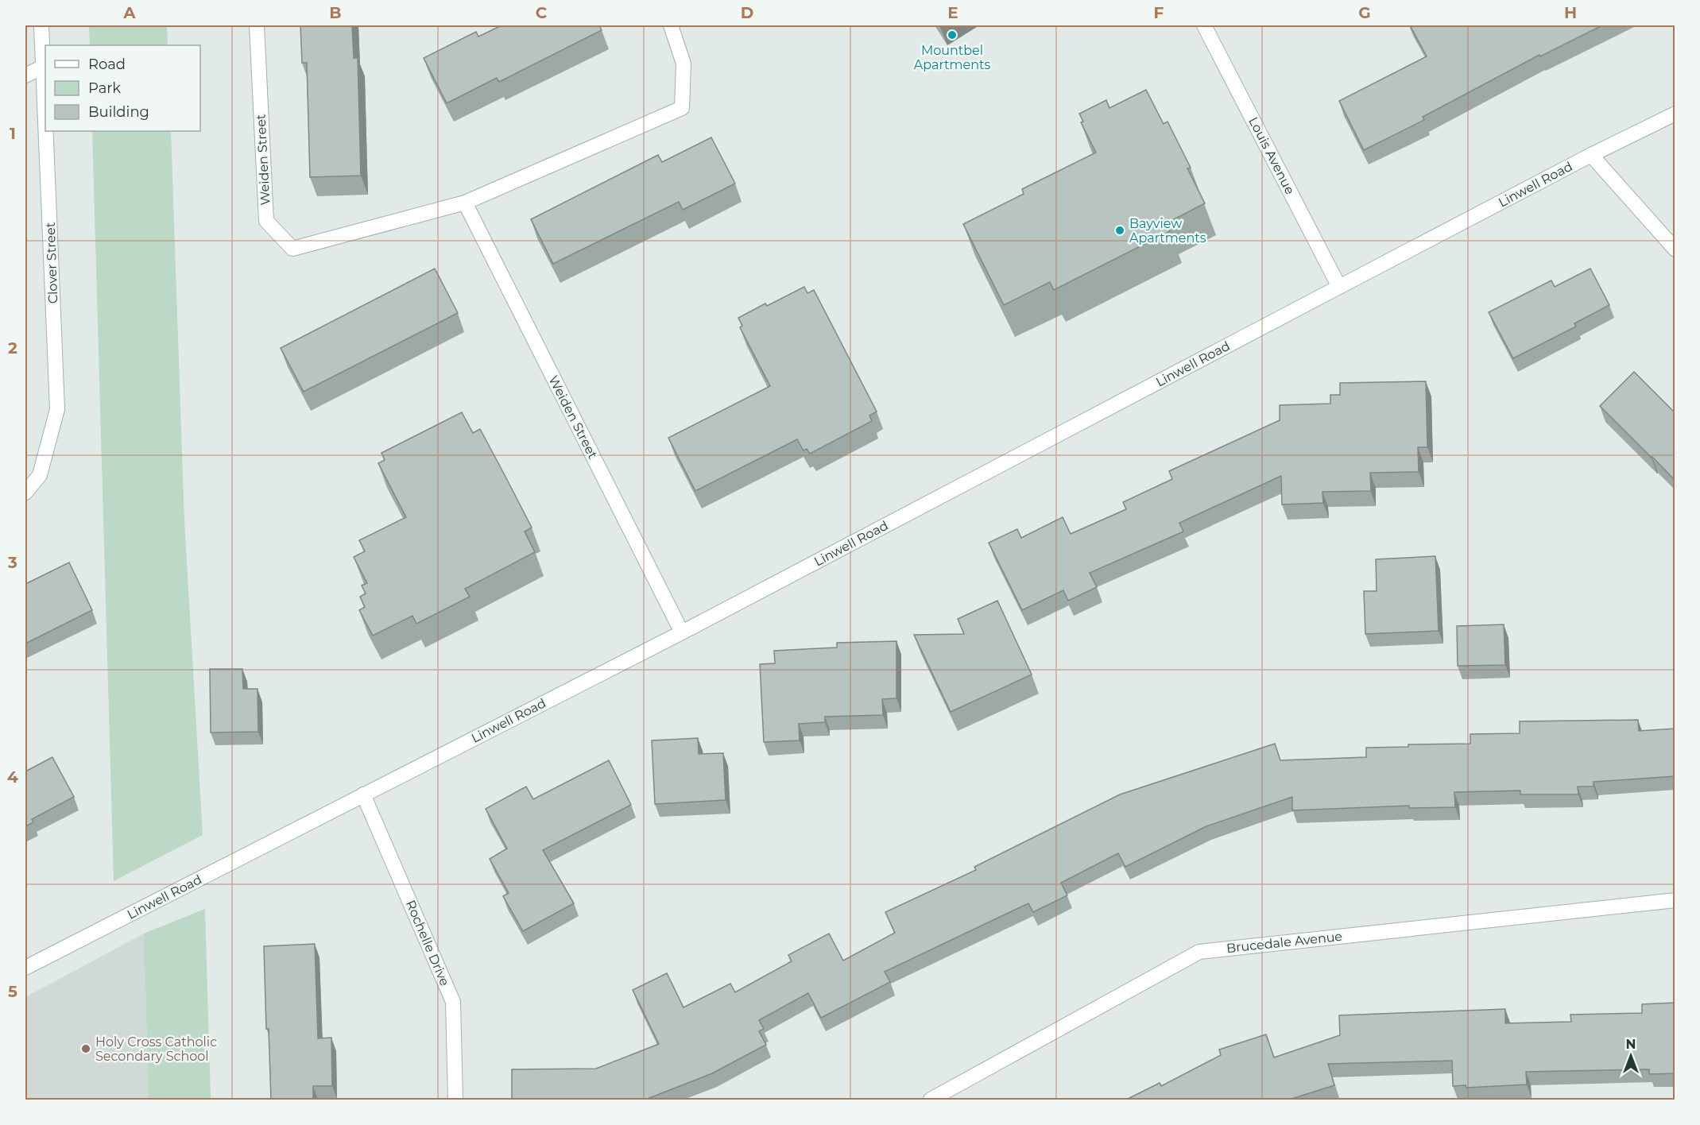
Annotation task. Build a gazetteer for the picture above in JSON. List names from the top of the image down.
{
  "streets": {
    "street": [
      "Louis Avenue",
      "Weiden Street",
      "Linwell Road",
      "Clover Street",
      "Brucedale Avenue",
      "Rochelle Drive"
    ]
  },
  "crossings": [
    ["Louis Avenue", "Linwell Road"],
    ["Weiden Street", "Linwell Road"],
    ["Linwell Road", "Rochelle Drive"]
  ],
  "places": ["Mountbel Apartments", "Bayview Apartments", "Holy Cross Catholic Secondary School"],
  "legend": ["Road", "Park", "Building"],
  "north": "top",
  "grid": {
    "columns": [
      "A",
      "B",
      "C",
      "D",
      "E",
      "F",
      "G",
      "H"
    ],
    "rows": [
      "1",
      "2",
      "3",
      "4",
      "5"
    ]
  }
}
